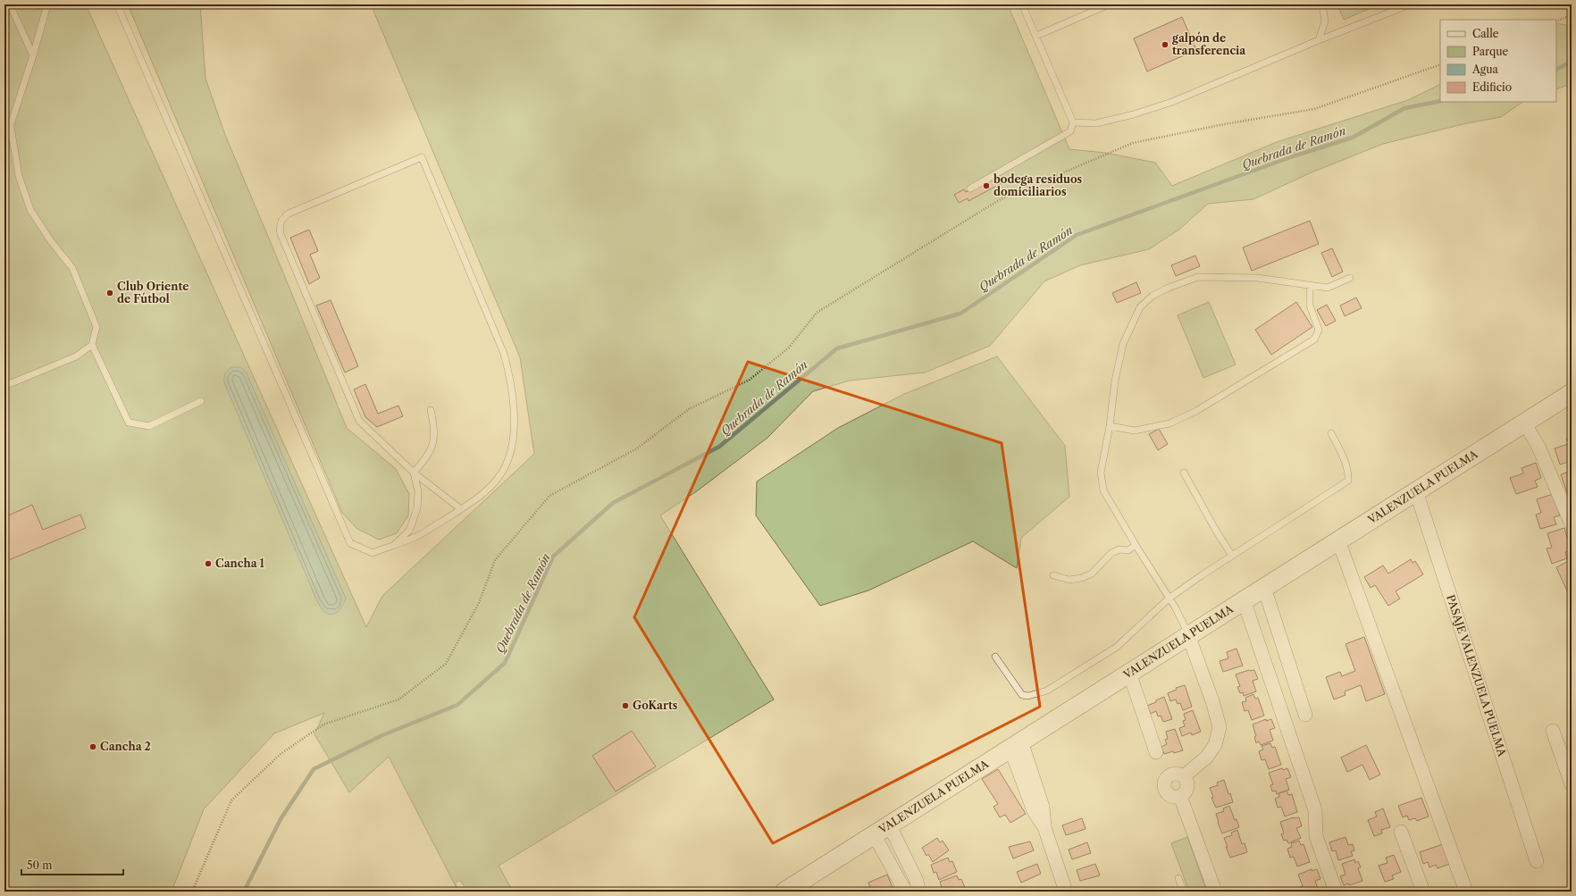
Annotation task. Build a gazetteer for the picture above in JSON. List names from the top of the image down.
{
  "streets": {
    "street": ["VALENZUELA PUELMA", "PASAJE VALENZUELA PUELMA"]
  },
  "crossings": [
    ["VALENZUELA PUELMA", "PASAJE VALENZUELA PUELMA"]
  ],
  "water": ["Quebrada de Ramón"],
  "places": [
    "galpón de transferencia",
    "bodega residuos domiciliarios",
    "Club Oriente de Fútbol",
    "Cancha 1",
    "GoKarts",
    "Cancha 2"
  ],
  "legend": [
    "Calle",
    "Parque",
    "Agua",
    "Edificio"
  ],
  "scale_bar": "50 m"
}
